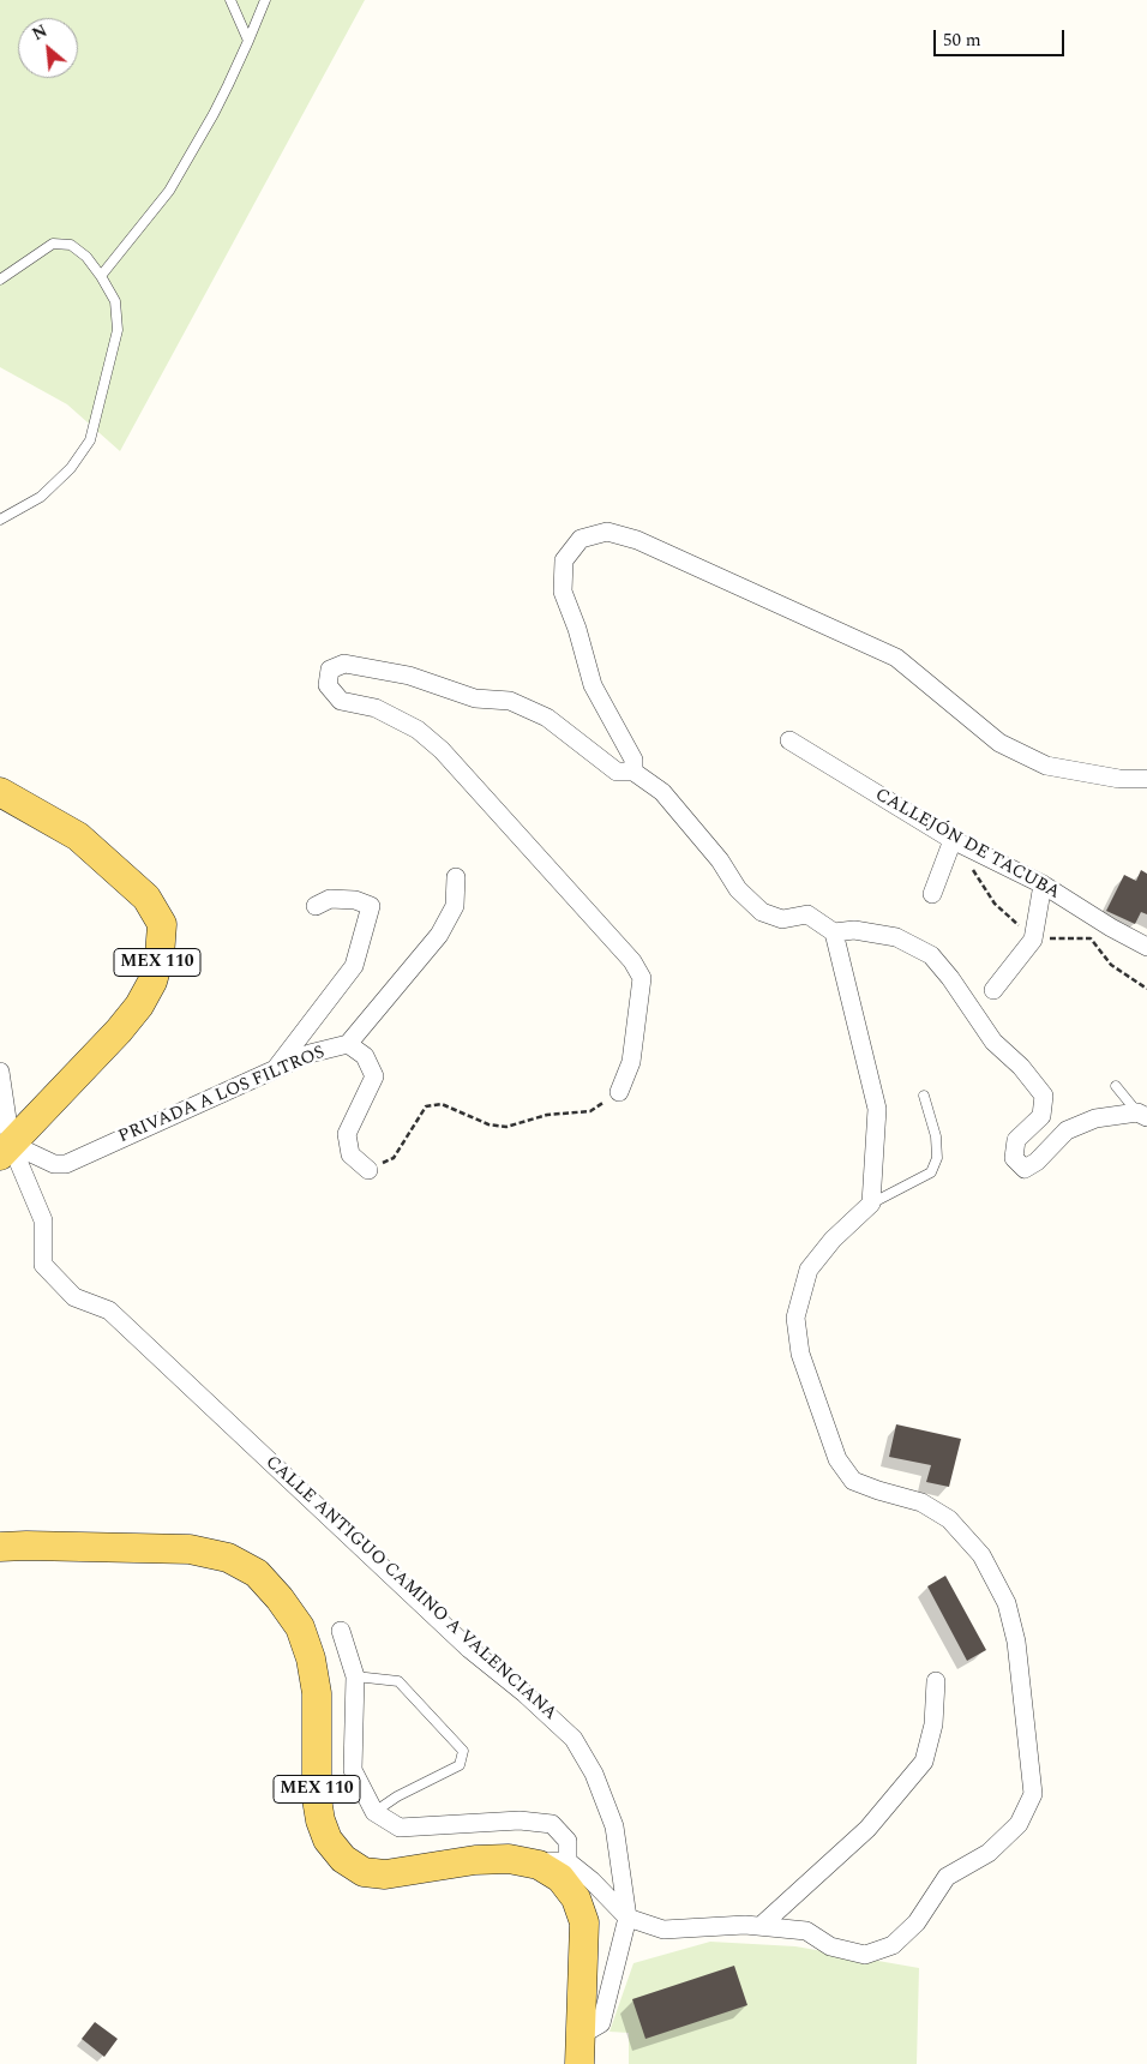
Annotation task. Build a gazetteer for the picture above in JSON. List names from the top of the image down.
{
  "streets": {
    "main road": ["MEX 110"],
    "street": ["CALLEJÓN DE TACUBA", "PRIVADA A LOS FILTROS", "CALLE ANTIGUO CAMINO A VALENCIANA"]
  },
  "crossings": [
    ["MEX 110", "PRIVADA A LOS FILTROS"],
    ["MEX 110", "CALLE ANTIGUO CAMINO A VALENCIANA"],
    ["PRIVADA A LOS FILTROS", "CALLE ANTIGUO CAMINO A VALENCIANA"]
  ],
  "scale_bar": "50 m",
  "north": "top left"
}
